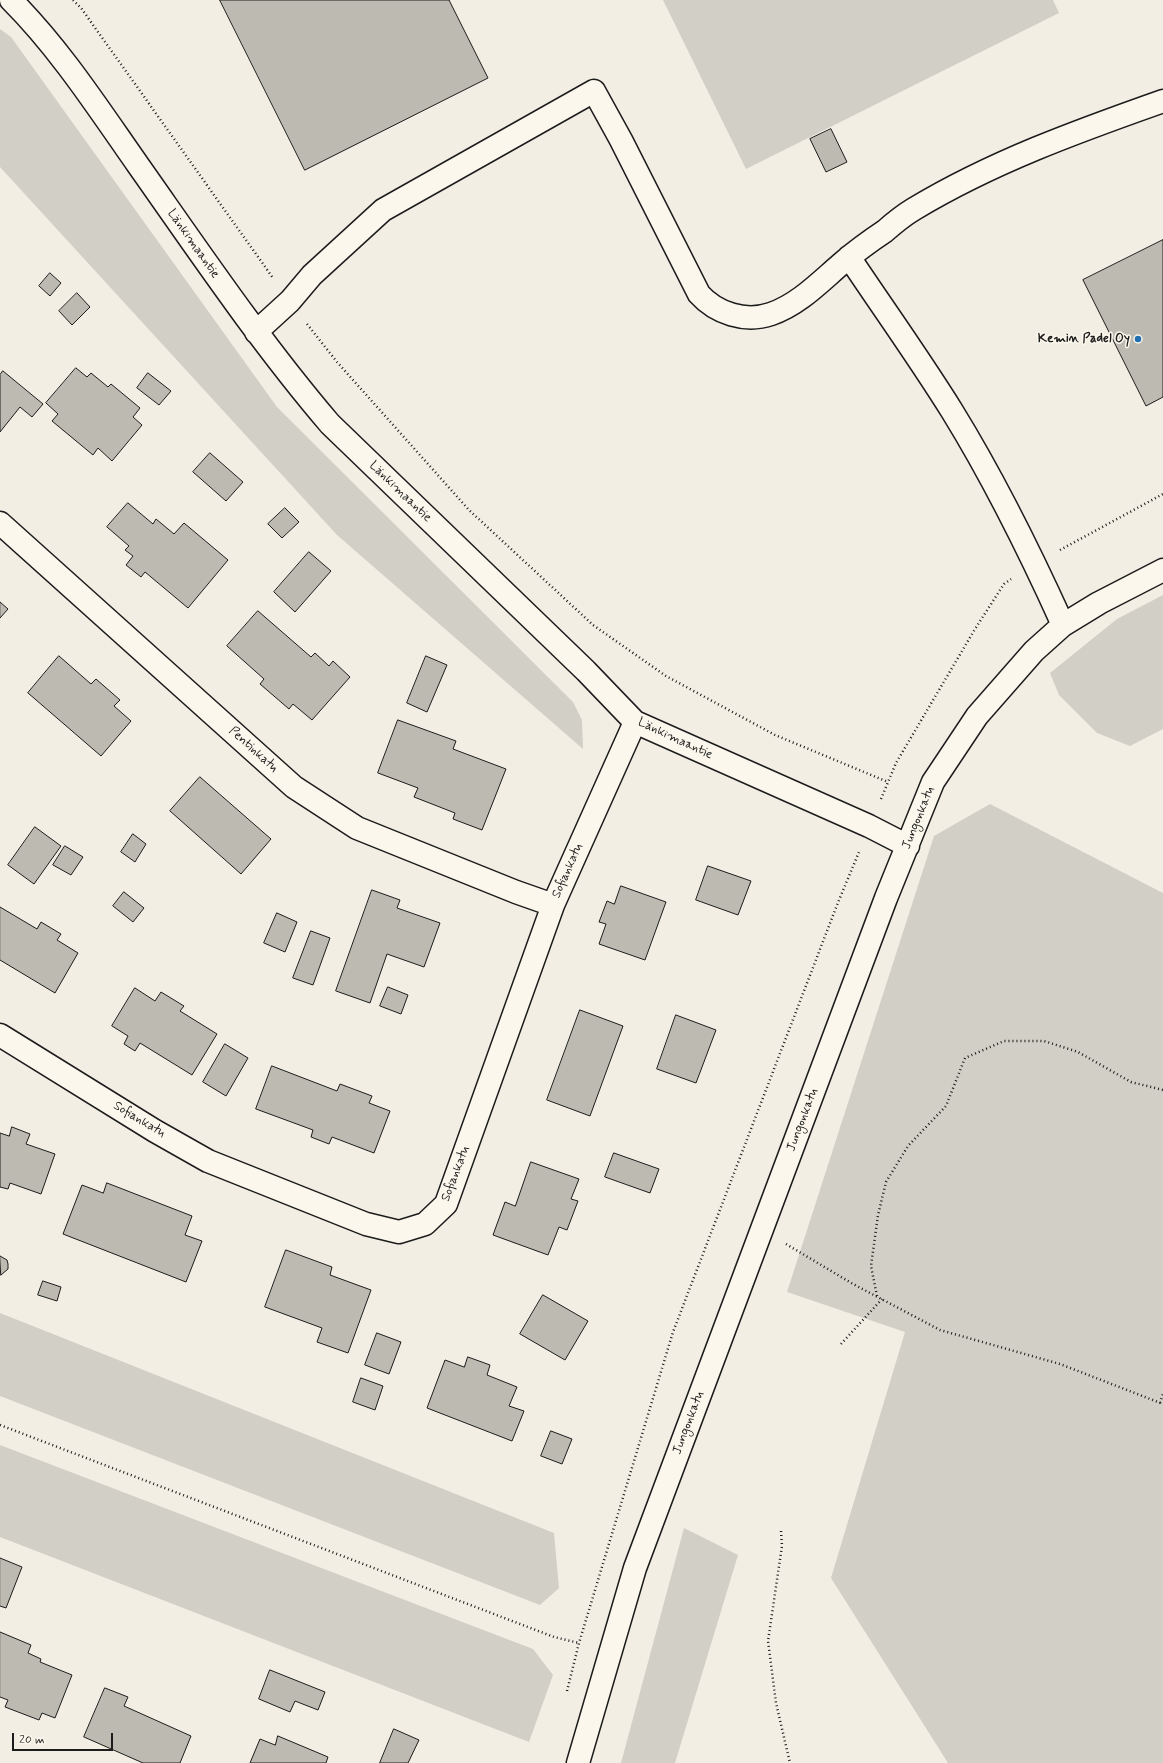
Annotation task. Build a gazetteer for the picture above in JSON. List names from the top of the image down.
{
  "streets": {
    "street": [
      "Länkimaantie",
      "Pentinkatu",
      "Jungonkatu",
      "Sofiankatu"
    ]
  },
  "crossings": [
    ["Länkimaantie", "Jungonkatu"],
    ["Länkimaantie", "Sofiankatu"],
    ["Pentinkatu", "Sofiankatu"]
  ],
  "places": ["Kemin Padel Oy"],
  "scale_bar": "20 m"
}
